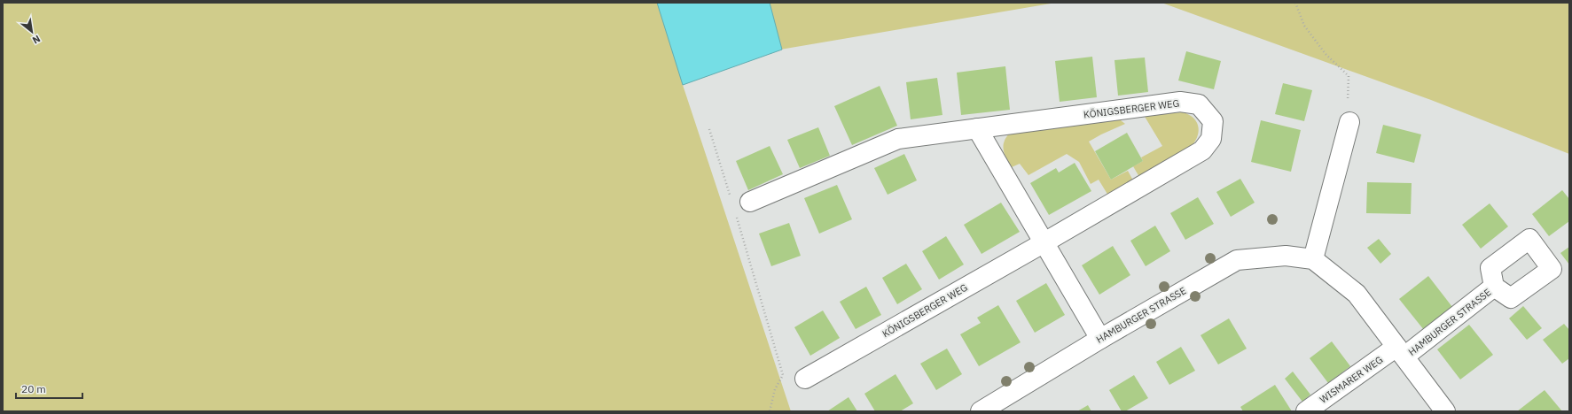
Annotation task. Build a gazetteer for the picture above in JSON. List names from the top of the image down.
{
  "streets": {
    "street": ["KÖNIGSBERGER WEG", "HAMBURGER STRASSE", "WISMARER WEG"]
  },
  "crossings": [
    ["HAMBURGER STRASSE", "WISMARER WEG"]
  ],
  "scale_bar": "20 m",
  "north": "bottom right"
}
